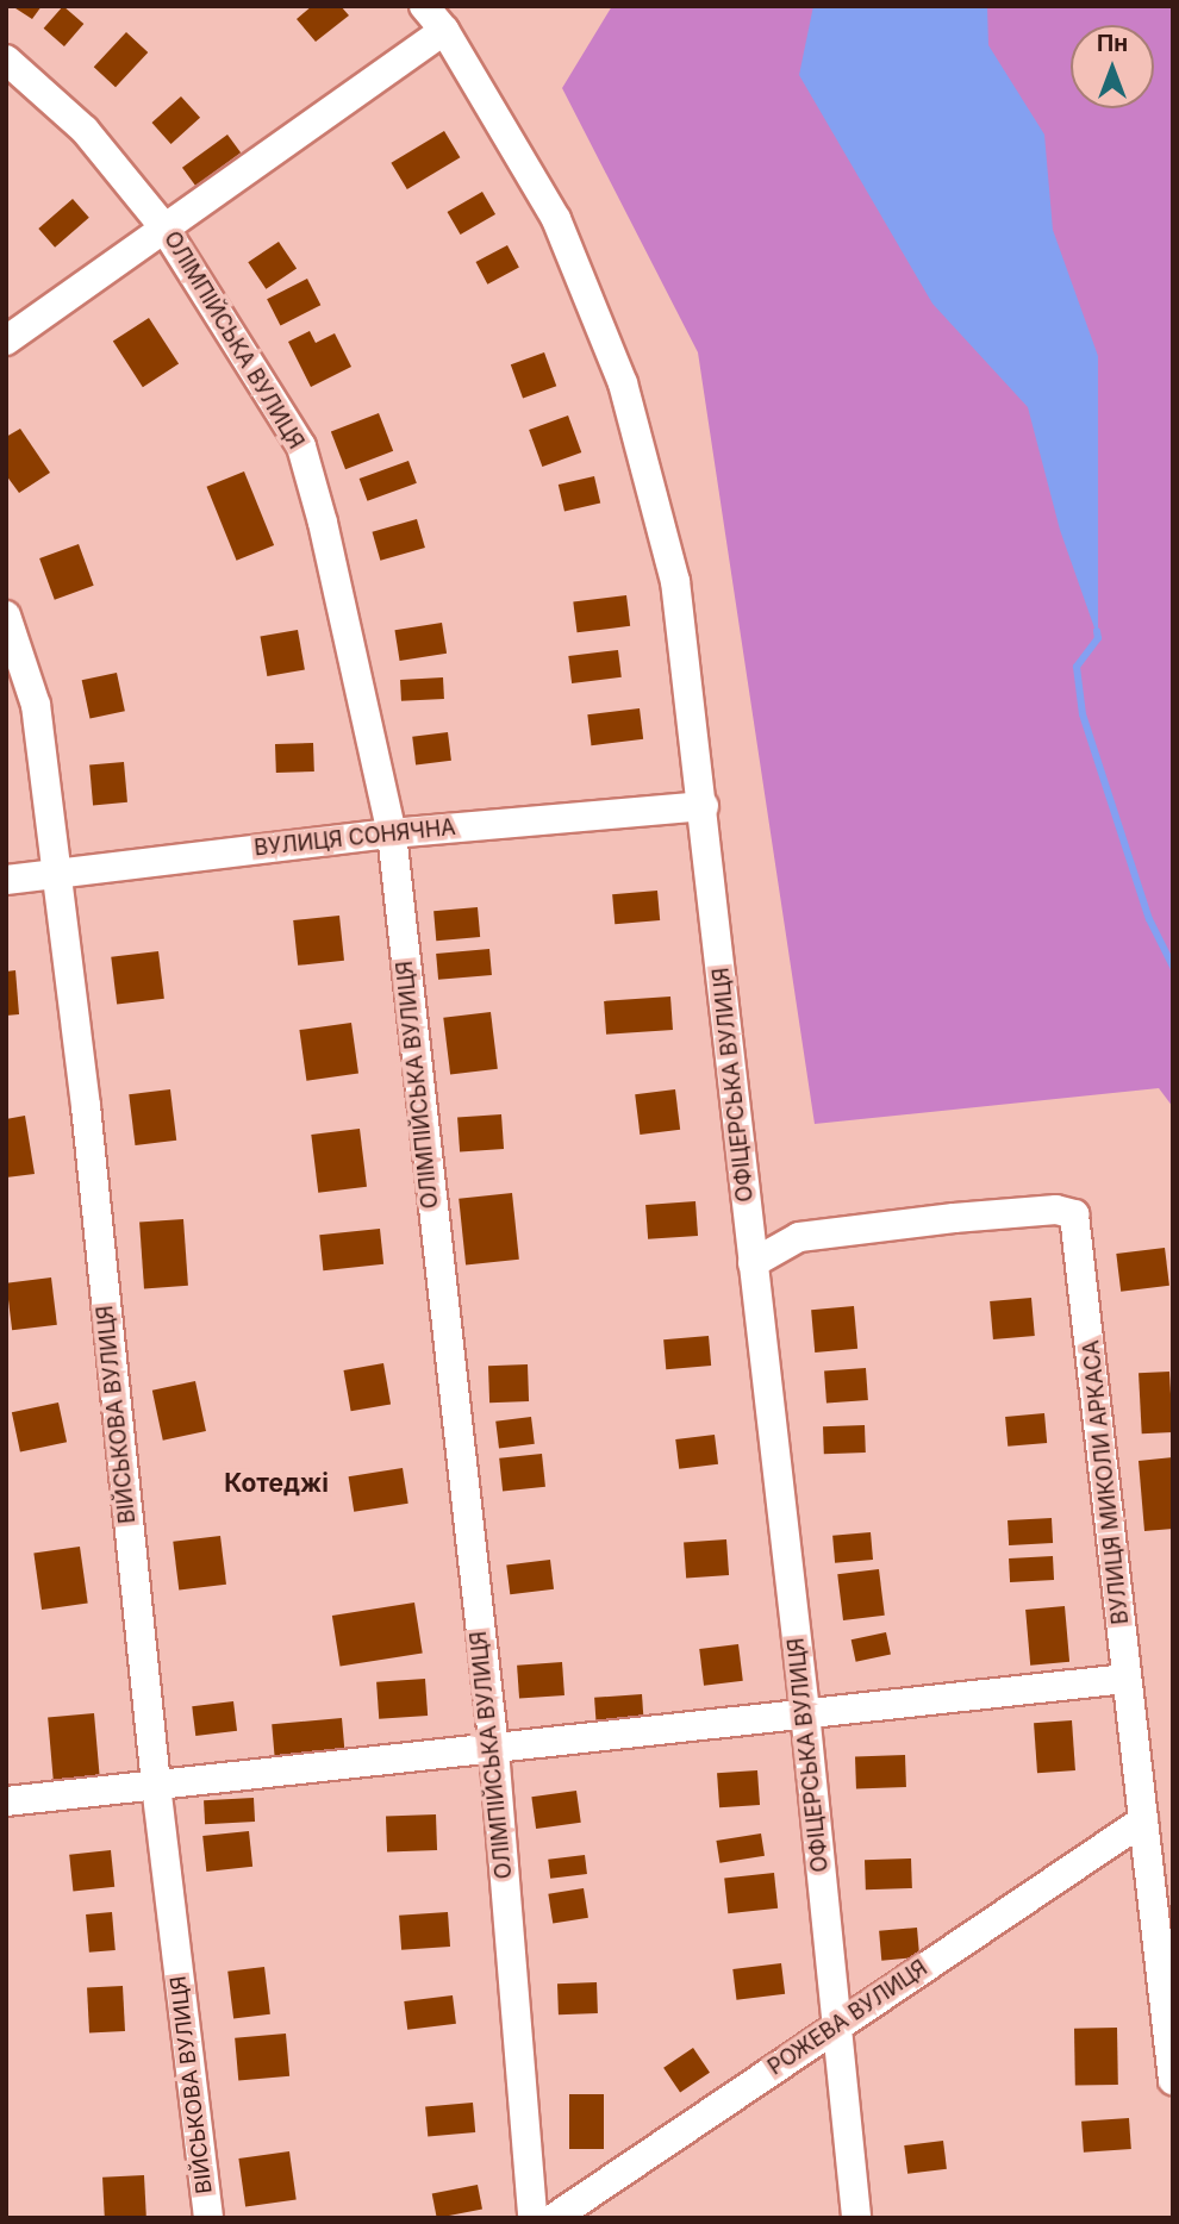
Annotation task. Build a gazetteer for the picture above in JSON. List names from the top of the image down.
{
  "streets": {
    "street": [
      "ОЛІМПІЙСЬКА ВУЛИЦЯ",
      "ВУЛИЦЯ СОНЯЧНА",
      "ОФІЦЕРСЬКА ВУЛИЦЯ",
      "ВІЙСЬКОВА ВУЛИЦЯ",
      "ВУЛИЦЯ МИКОЛИ АРКАСА",
      "РОЖЕВА ВУЛИЦЯ"
    ]
  },
  "crossings": [
    ["ОЛІМПІЙСЬКА ВУЛИЦЯ", "ВУЛИЦЯ СОНЯЧНА"],
    ["ВУЛИЦЯ СОНЯЧНА", "ОФІЦЕРСЬКА ВУЛИЦЯ"],
    ["ВУЛИЦЯ СОНЯЧНА", "ВІЙСЬКОВА ВУЛИЦЯ"],
    ["ОФІЦЕРСЬКА ВУЛИЦЯ", "ВУЛИЦЯ МИКОЛИ АРКАСА"],
    ["ОФІЦЕРСЬКА ВУЛИЦЯ", "РОЖЕВА ВУЛИЦЯ"],
    ["ВУЛИЦЯ МИКОЛИ АРКАСА", "РОЖЕВА ВУЛИЦЯ"]
  ],
  "districts": ["Котеджі"],
  "north": "top"
}
